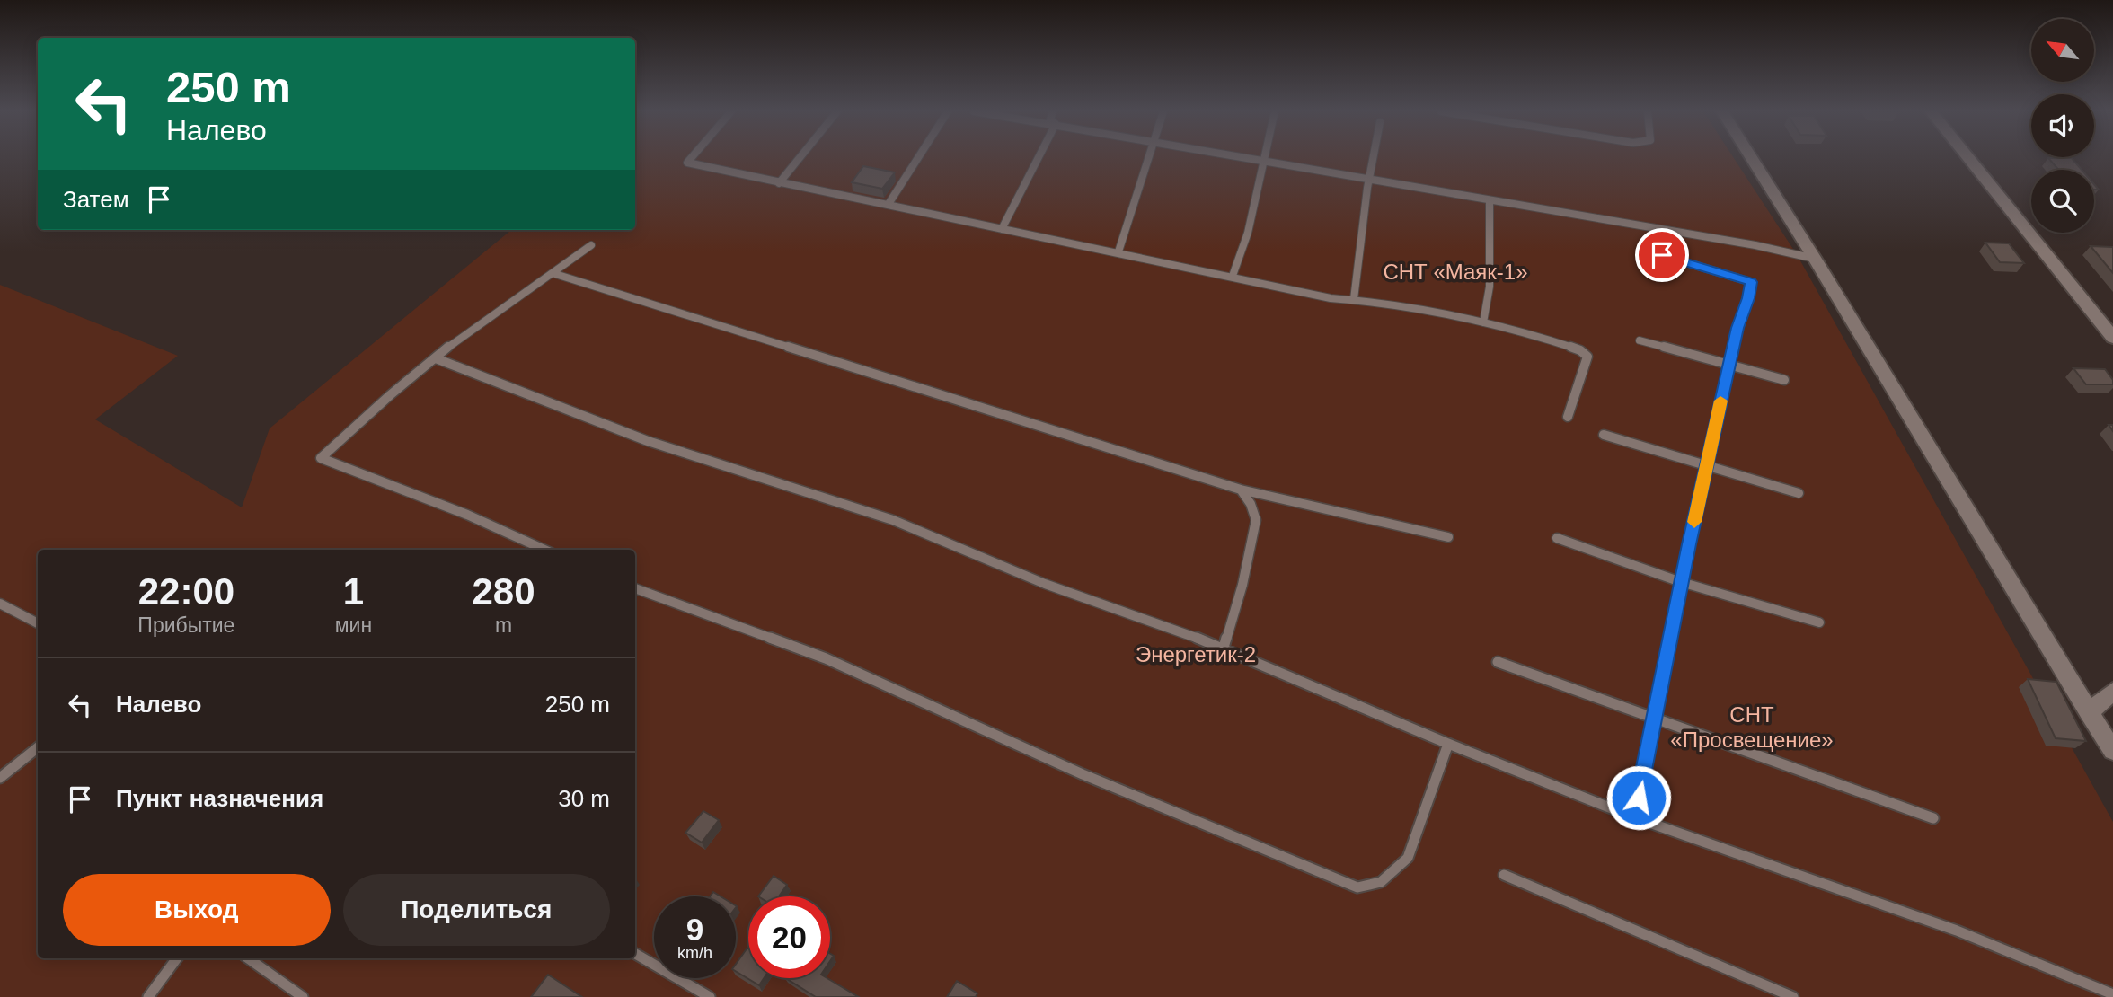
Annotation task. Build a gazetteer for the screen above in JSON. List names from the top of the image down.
{
  "parks": ["СНТ «Маяк-1»", "Энергетик-2", "СНТ «Просвещение»"],
  "north": "top left",
  "page": {
    "turn": ["250 m", "Налево"],
    "then": "Затем",
    "eta": [
      "22:00",
      "Прибытие",
      "1",
      "мин",
      "280",
      "m"
    ],
    "list": [
      {
        "name": "Налево",
        "value": "250 m"
      },
      {
        "name": "Пункт назначения",
        "value": "30 m"
      }
    ],
    "buttons": ["Выход", "Поделиться"],
    "speed": "9 km/h",
    "limit": "20"
  }
}
